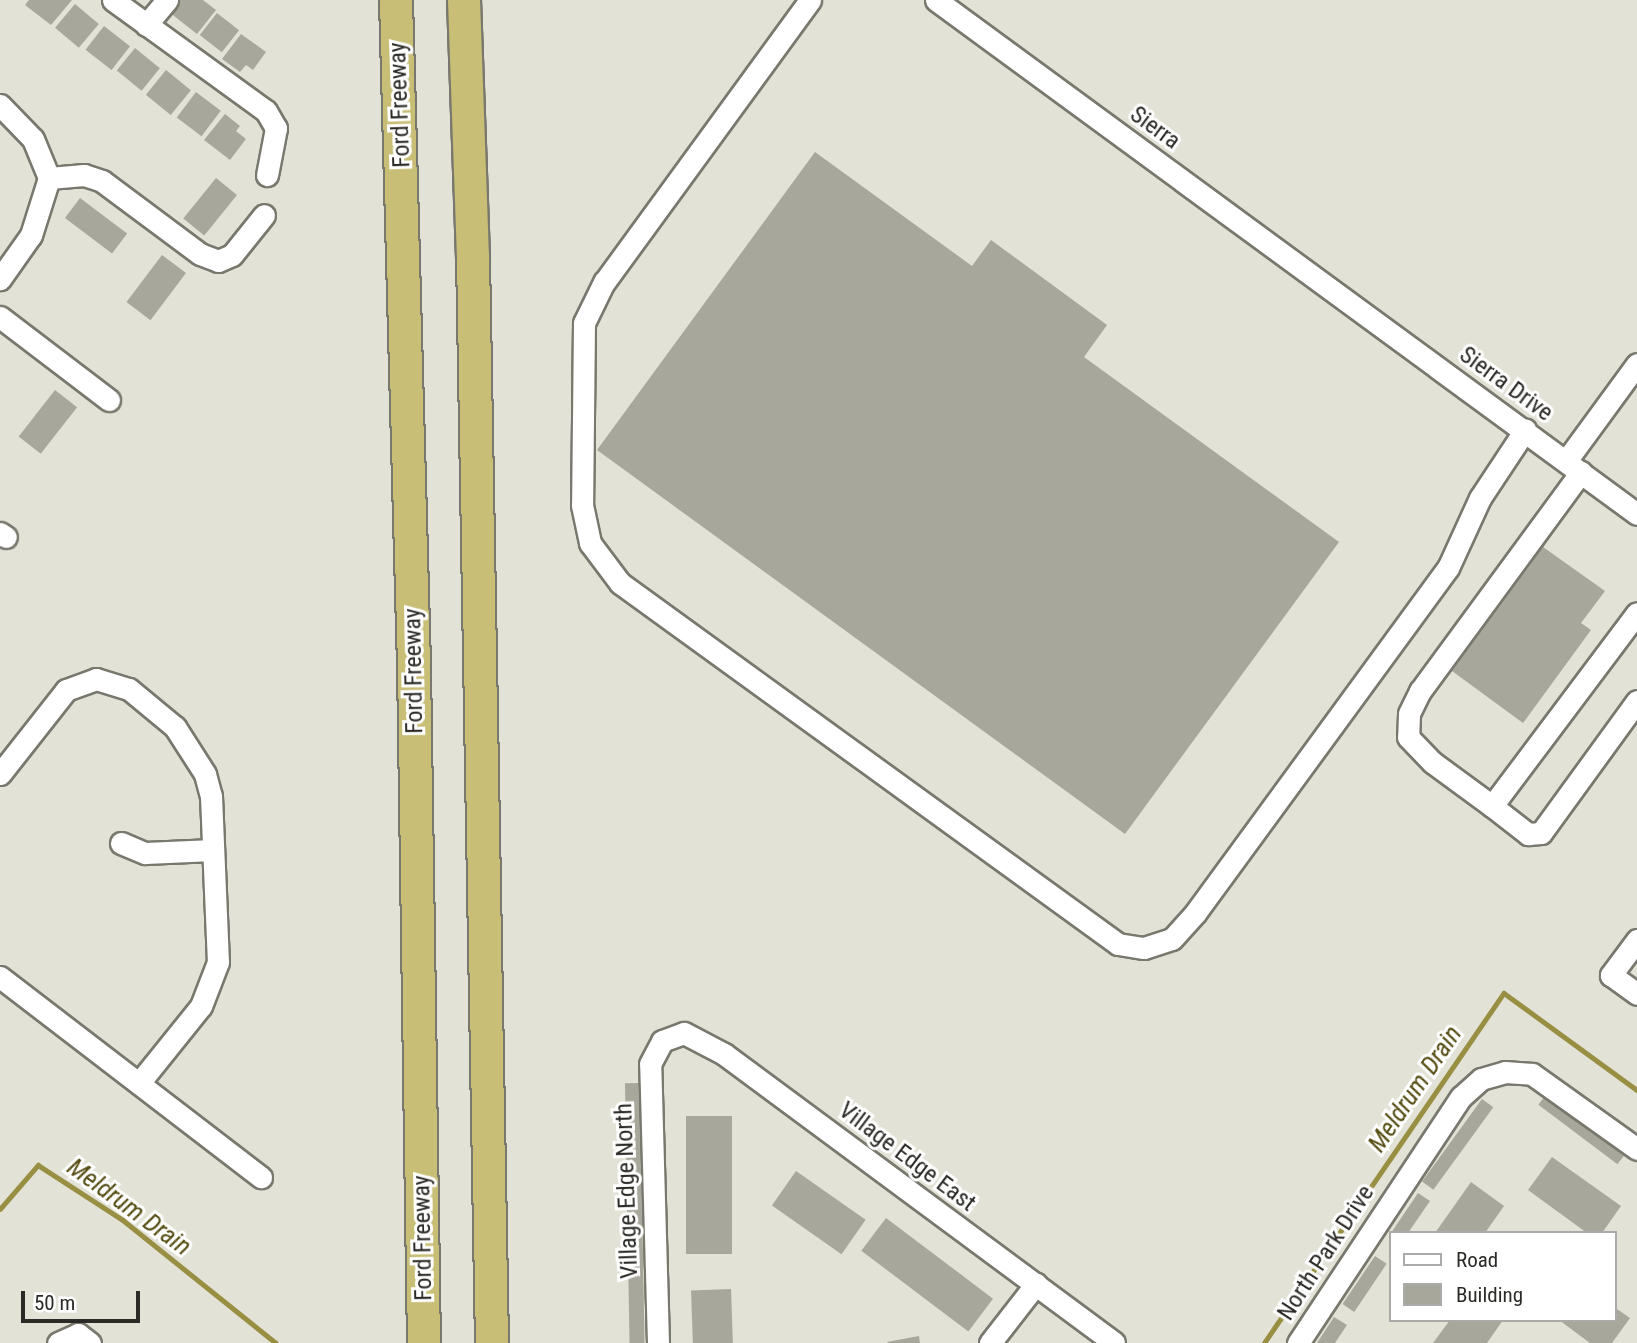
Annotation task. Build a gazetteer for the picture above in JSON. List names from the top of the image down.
{
  "streets": {
    "highway": ["Ford Freeway"],
    "street": [
      "Sierra",
      "Sierra Drive",
      "Village Edge East",
      "Village Edge North",
      "North Park Drive"
    ]
  },
  "crossings": [
    ["Sierra", "Sierra Drive"],
    ["Village Edge East", "Village Edge North"]
  ],
  "water": ["Meldrum Drain"],
  "legend": ["Road", "Building"],
  "scale_bar": "50 m"
}
